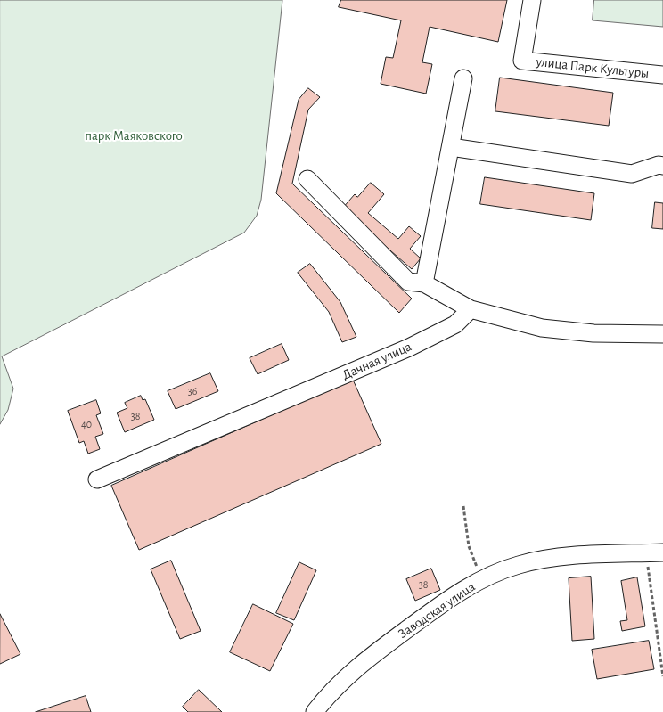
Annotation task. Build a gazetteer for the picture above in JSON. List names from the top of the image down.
{
  "streets": {
    "street": ["улица Парк Культуры", "Дачная улица", "Заводская улица"]
  },
  "parks": ["парк Маяковского"],
  "house_numbers": [
    "36",
    "38",
    "40",
    "38"
  ]
}
